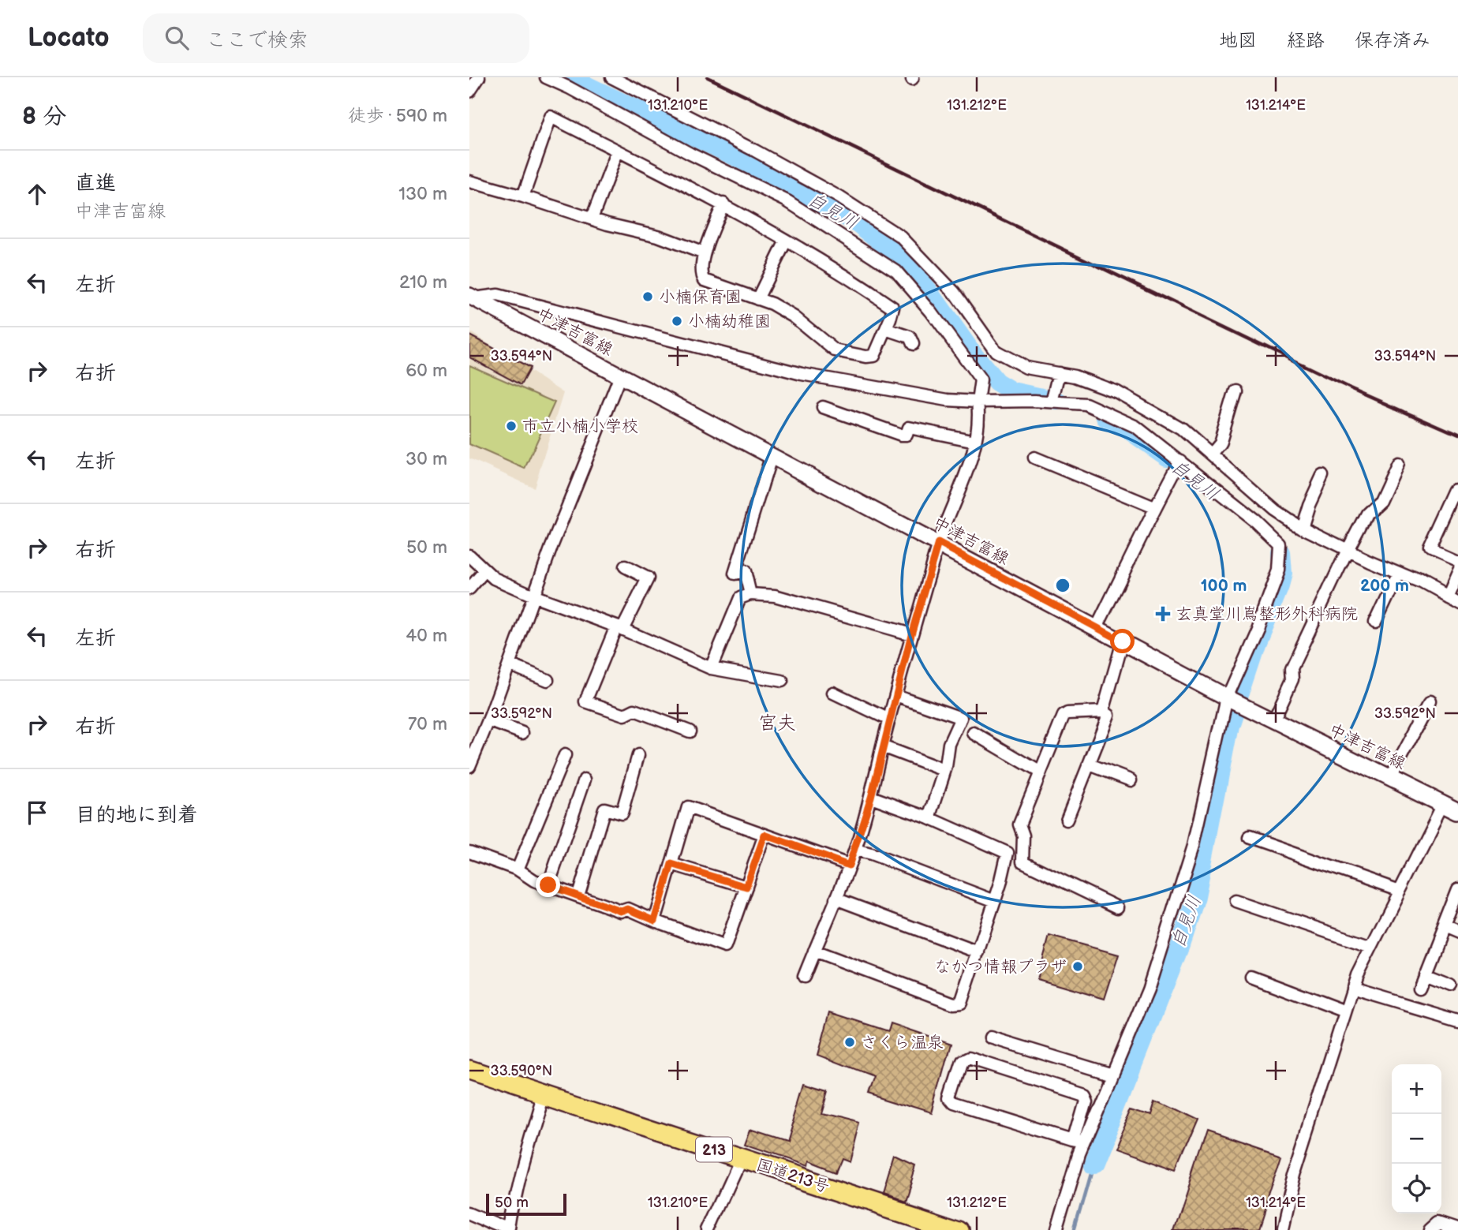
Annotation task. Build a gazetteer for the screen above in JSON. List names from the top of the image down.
{
  "streets": {
    "highway": ["213", "国道213号"],
    "main road": ["中津吉富線"]
  },
  "districts": ["宮夫"],
  "water": ["自見川"],
  "places": {
    "other": [
      "小楠保育園",
      "小楠幼稚園",
      "市立小楠小学校",
      "なかつ情報プラザ",
      "さくら温泉"
    ],
    "health": ["玄真堂川嶌整形外科病院"]
  },
  "scale_bar": "50 m",
  "page": {
    "header": "Locato",
    "search": "ここで検索",
    "nav": ["地図", "経路", "保存済み"],
    "heading": ["8 分", "徒歩 · 590 m"],
    "list": [
      ["直進", "中津吉富線", "130 m"],
      ["左折", "210 m"],
      ["右折", "60 m"],
      ["左折", "30 m"],
      ["右折", "50 m"],
      ["左折", "40 m"],
      ["右折", "70 m"],
      "目的地に到着"
    ],
    "map_buttons": ["+", "−"],
    "scale": "50 m"
  },
  "coordinates": [
    "131.210°E",
    "131.212°E",
    "131.214°E",
    "33.594°N",
    "33.592°N",
    "33.590°N"
  ],
  "rings": ["100 m", "200 m"]
}
